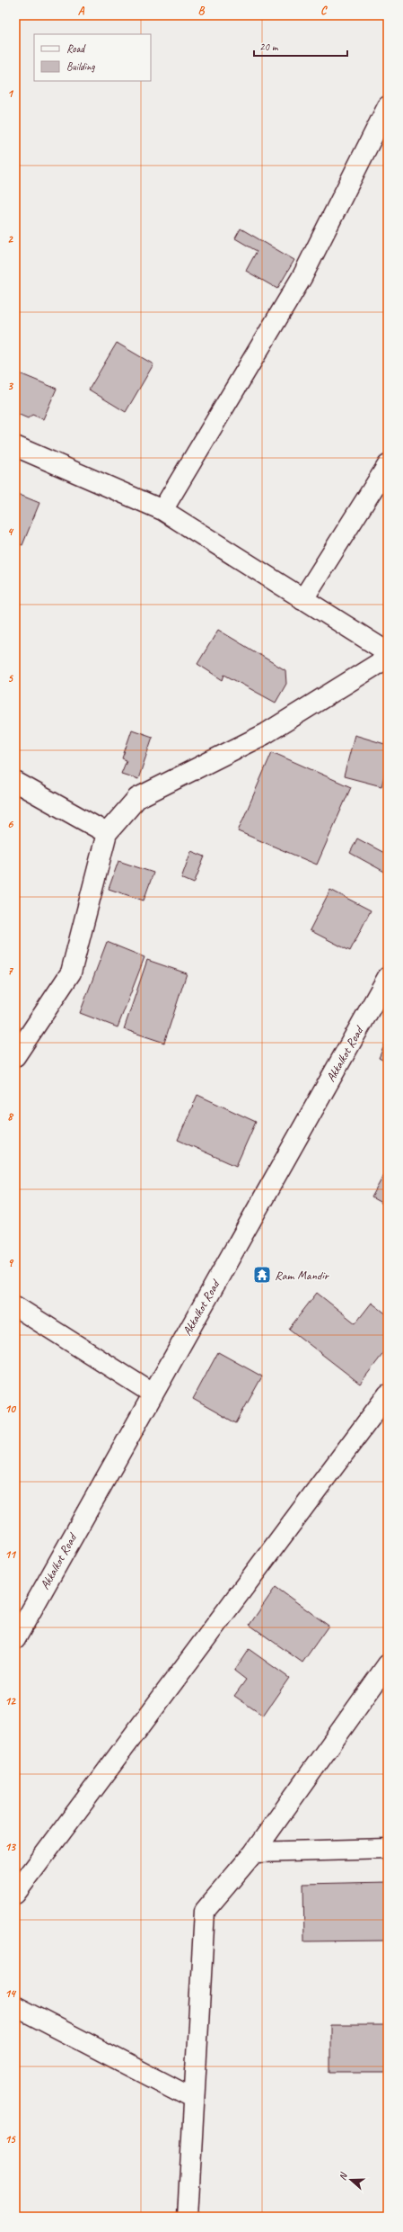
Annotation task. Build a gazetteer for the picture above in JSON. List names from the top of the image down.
{
  "streets": {
    "street": ["Akkalkot Road"]
  },
  "places": {
    "temple": ["Ram Mandir"]
  },
  "legend": ["Road", "Building"],
  "scale_bar": "20 m",
  "north": "left",
  "grid": {
    "columns": ["A", "B", "C"],
    "rows": [
      "1",
      "2",
      "3",
      "4",
      "5",
      "6",
      "7",
      "8",
      "9",
      "10",
      "11",
      "12",
      "13",
      "14",
      "15"
    ]
  }
}
